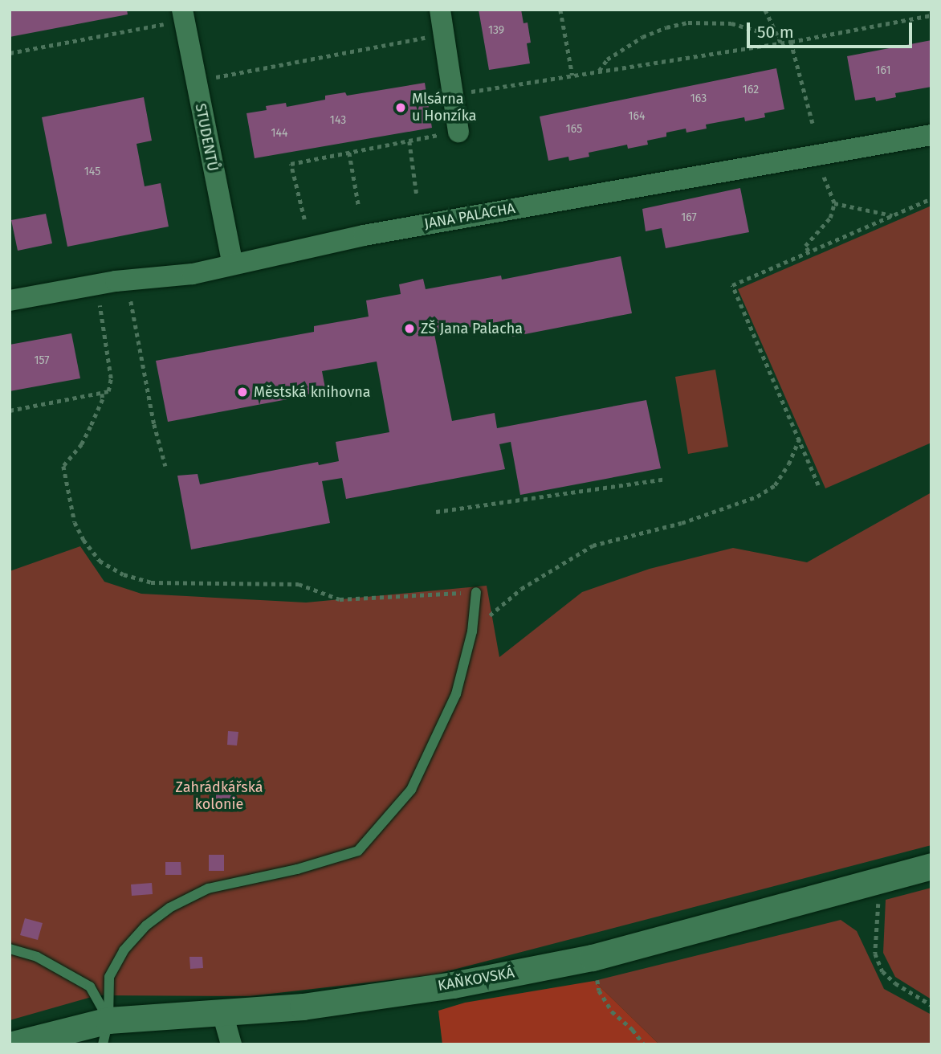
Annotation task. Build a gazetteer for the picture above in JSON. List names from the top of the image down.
{
  "streets": {
    "street": ["STUDENTŮ", "JANA PALACHA", "KAŇKOVSKÁ"]
  },
  "crossings": [
    ["STUDENTŮ", "JANA PALACHA"]
  ],
  "parks": ["Zahrádkářská kolonie"],
  "places": ["Mlsárna u Honzíka", "ZŠ Jana Palacha", "Městská knihovna"],
  "house_numbers": [
    "139",
    "161",
    "162",
    "163",
    "164",
    "143",
    "165",
    "144",
    "145",
    "167",
    "157"
  ],
  "scale_bar": "50 m"
}
